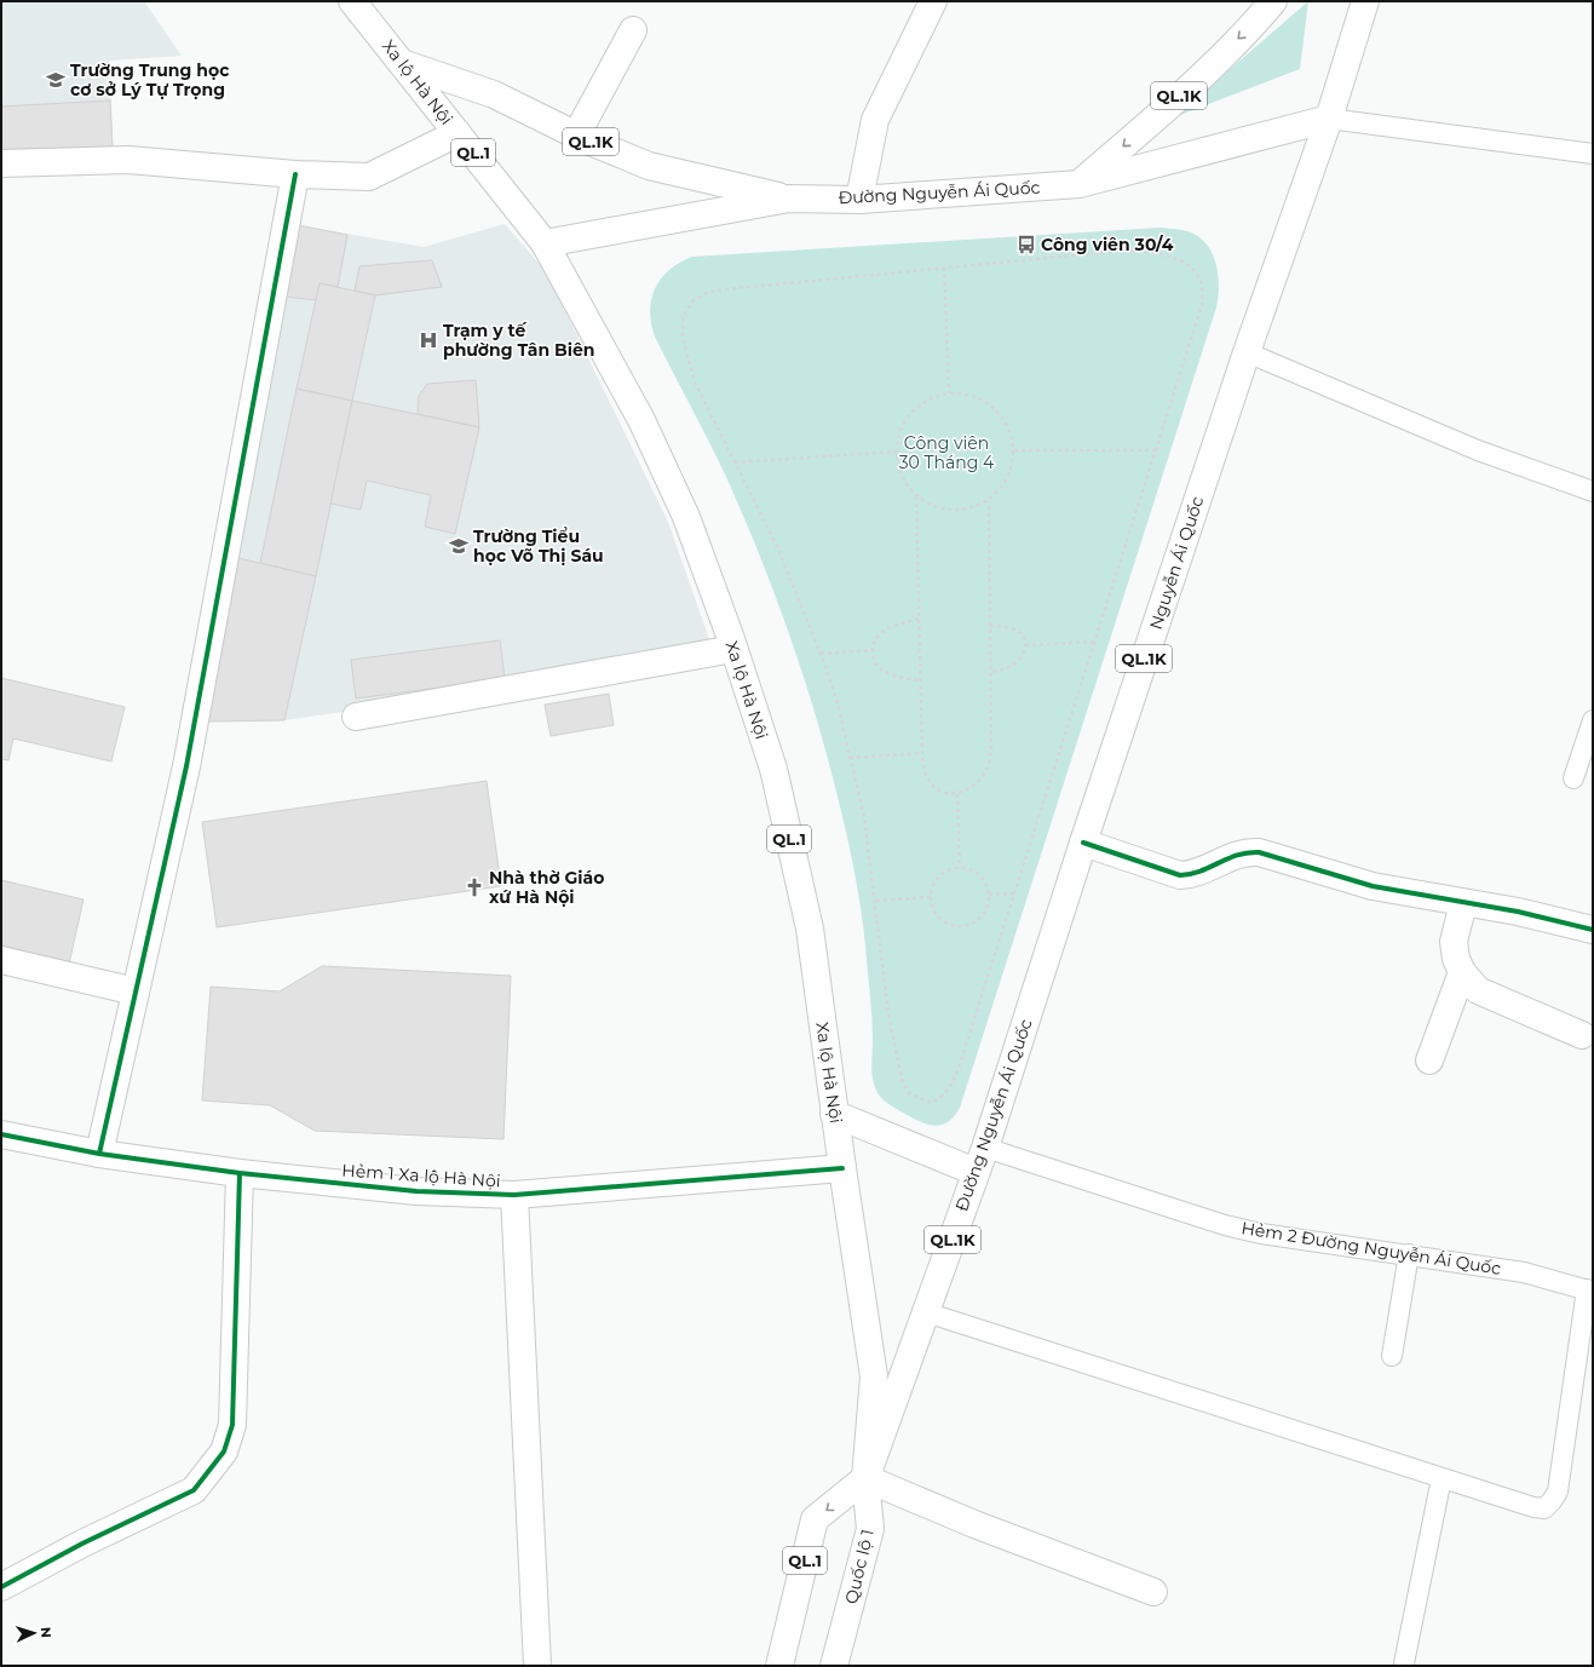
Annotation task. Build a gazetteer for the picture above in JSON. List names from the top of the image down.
{
  "streets": {
    "main road": [
      "Xa lộ Hà Nội",
      "QL.1K",
      "QL.1",
      "Đường Nguyễn Ái Quốc",
      "Nguyễn Ái Quốc",
      "Hẻm 1 Xa lộ Hà Nội",
      "Quốc lộ 1"
    ],
    "lane": ["Hẻm 2 Đường Nguyễn Ái Quốc"]
  },
  "crossings": [
    ["Xa lộ Hà Nội", "QL.1K"],
    ["Xa lộ Hà Nội", "QL.1"],
    ["Xa lộ Hà Nội", "Đường Nguyễn Ái Quốc"],
    ["Xa lộ Hà Nội", "Hẻm 1 Xa lộ Hà Nội"],
    ["Xa lộ Hà Nội", "Quốc lộ 1"],
    ["QL.1K", "Đường Nguyễn Ái Quốc"],
    ["QL.1K", "Nguyễn Ái Quốc"],
    ["QL.1", "Đường Nguyễn Ái Quốc"],
    ["QL.1", "Quốc lộ 1"],
    ["Đường Nguyễn Ái Quốc", "Nguyễn Ái Quốc"],
    ["Đường Nguyễn Ái Quốc", "Hẻm 2 Đường Nguyễn Ái Quốc"],
    ["Đường Nguyễn Ái Quốc", "Quốc lộ 1"]
  ],
  "parks": ["Công viên 30 Tháng 4"],
  "places": {
    "school or university": ["Trường Trung học cơ sở Lý Tự Trọng", "Trường Tiểu học Võ Thị Sáu"],
    "bus stop": ["Công viên 30/4"],
    "hospital": ["Trạm y tế phường Tân Biên"],
    "church": ["Nhà thờ Giáo xứ Hà Nội"]
  },
  "north": "right"
}
